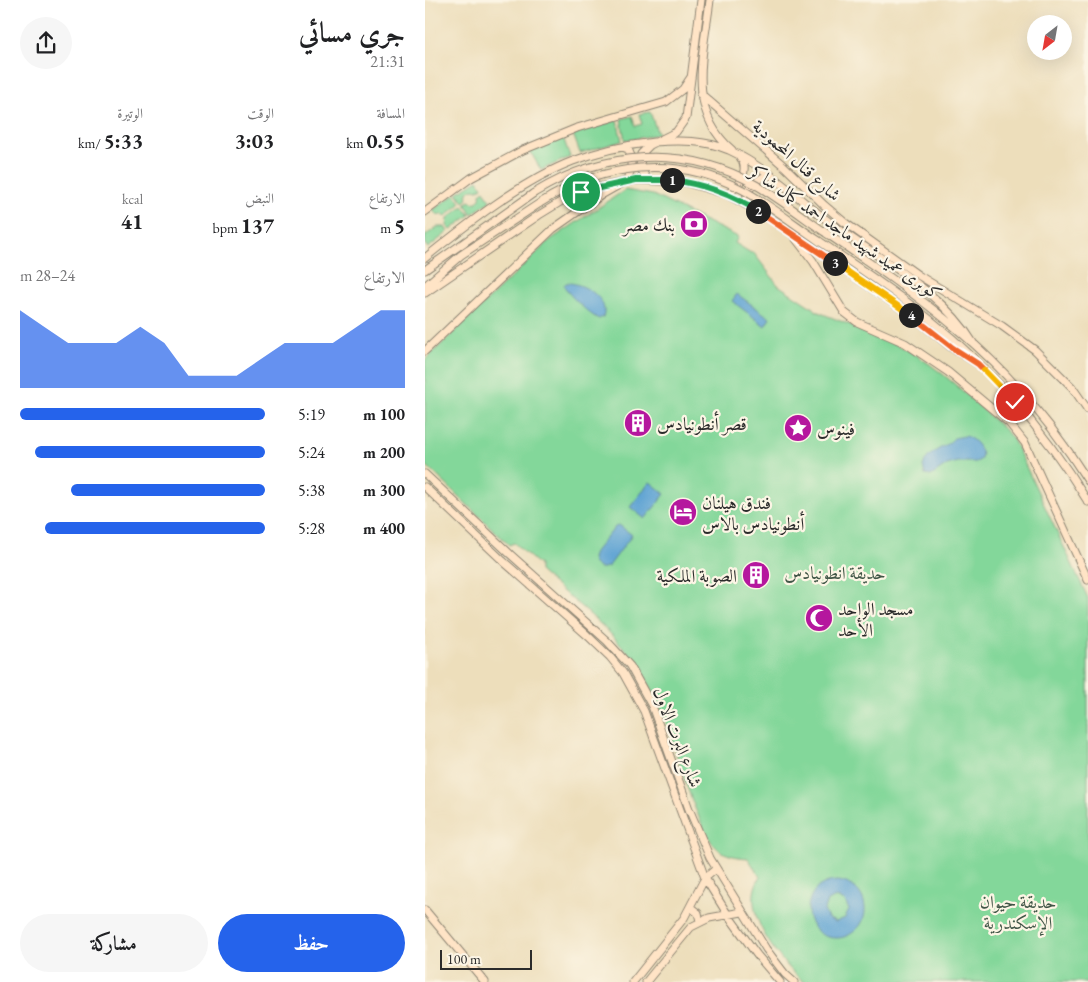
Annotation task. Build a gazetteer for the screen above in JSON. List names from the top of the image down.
{
  "streets": {
    "main road": ["شارع قنال المحمودية", "كوبرى عميد شهيد ماجد احمد كمال شاكر", "شارع البرت الاول"]
  },
  "parks": ["حديقة انطونيادس", "حديقة حيوان الإسكندرية"],
  "places": {
    "bank": ["بنك مصر"],
    "building": ["قصر أنطونيادس", "الصوبة الملكية"],
    "place": ["فينوس"],
    "hotel": ["فندق هيلنان أنطونيادس بالاس"],
    "mosque": ["مسجد الواحد الأحد"]
  },
  "scale_bar": "100 m",
  "north": "bottom left",
  "page": {
    "heading": ["جري مسائي", "21:31"],
    "stats": [
      ["المسافة", "0.55 km"],
      ["الوقت", "3:03"],
      ["الوتيرة", "5:33 /km"],
      ["الارتفاع", "5 m"],
      ["النبض", "137 bpm"],
      ["kcal", "41"]
    ],
    "pins": [
      "1",
      "2",
      "3",
      "4"
    ],
    "chart": ["الارتفاع", "24–28 m"],
    "list": [
      {
        "name": "100 m",
        "note": "5:19"
      },
      {
        "name": "200 m",
        "note": "5:24"
      },
      {
        "name": "300 m",
        "note": "5:38"
      },
      {
        "name": "400 m",
        "note": "5:28"
      }
    ],
    "buttons": ["حفظ", "مشاركة"],
    "scale": "100 m"
  }
}
